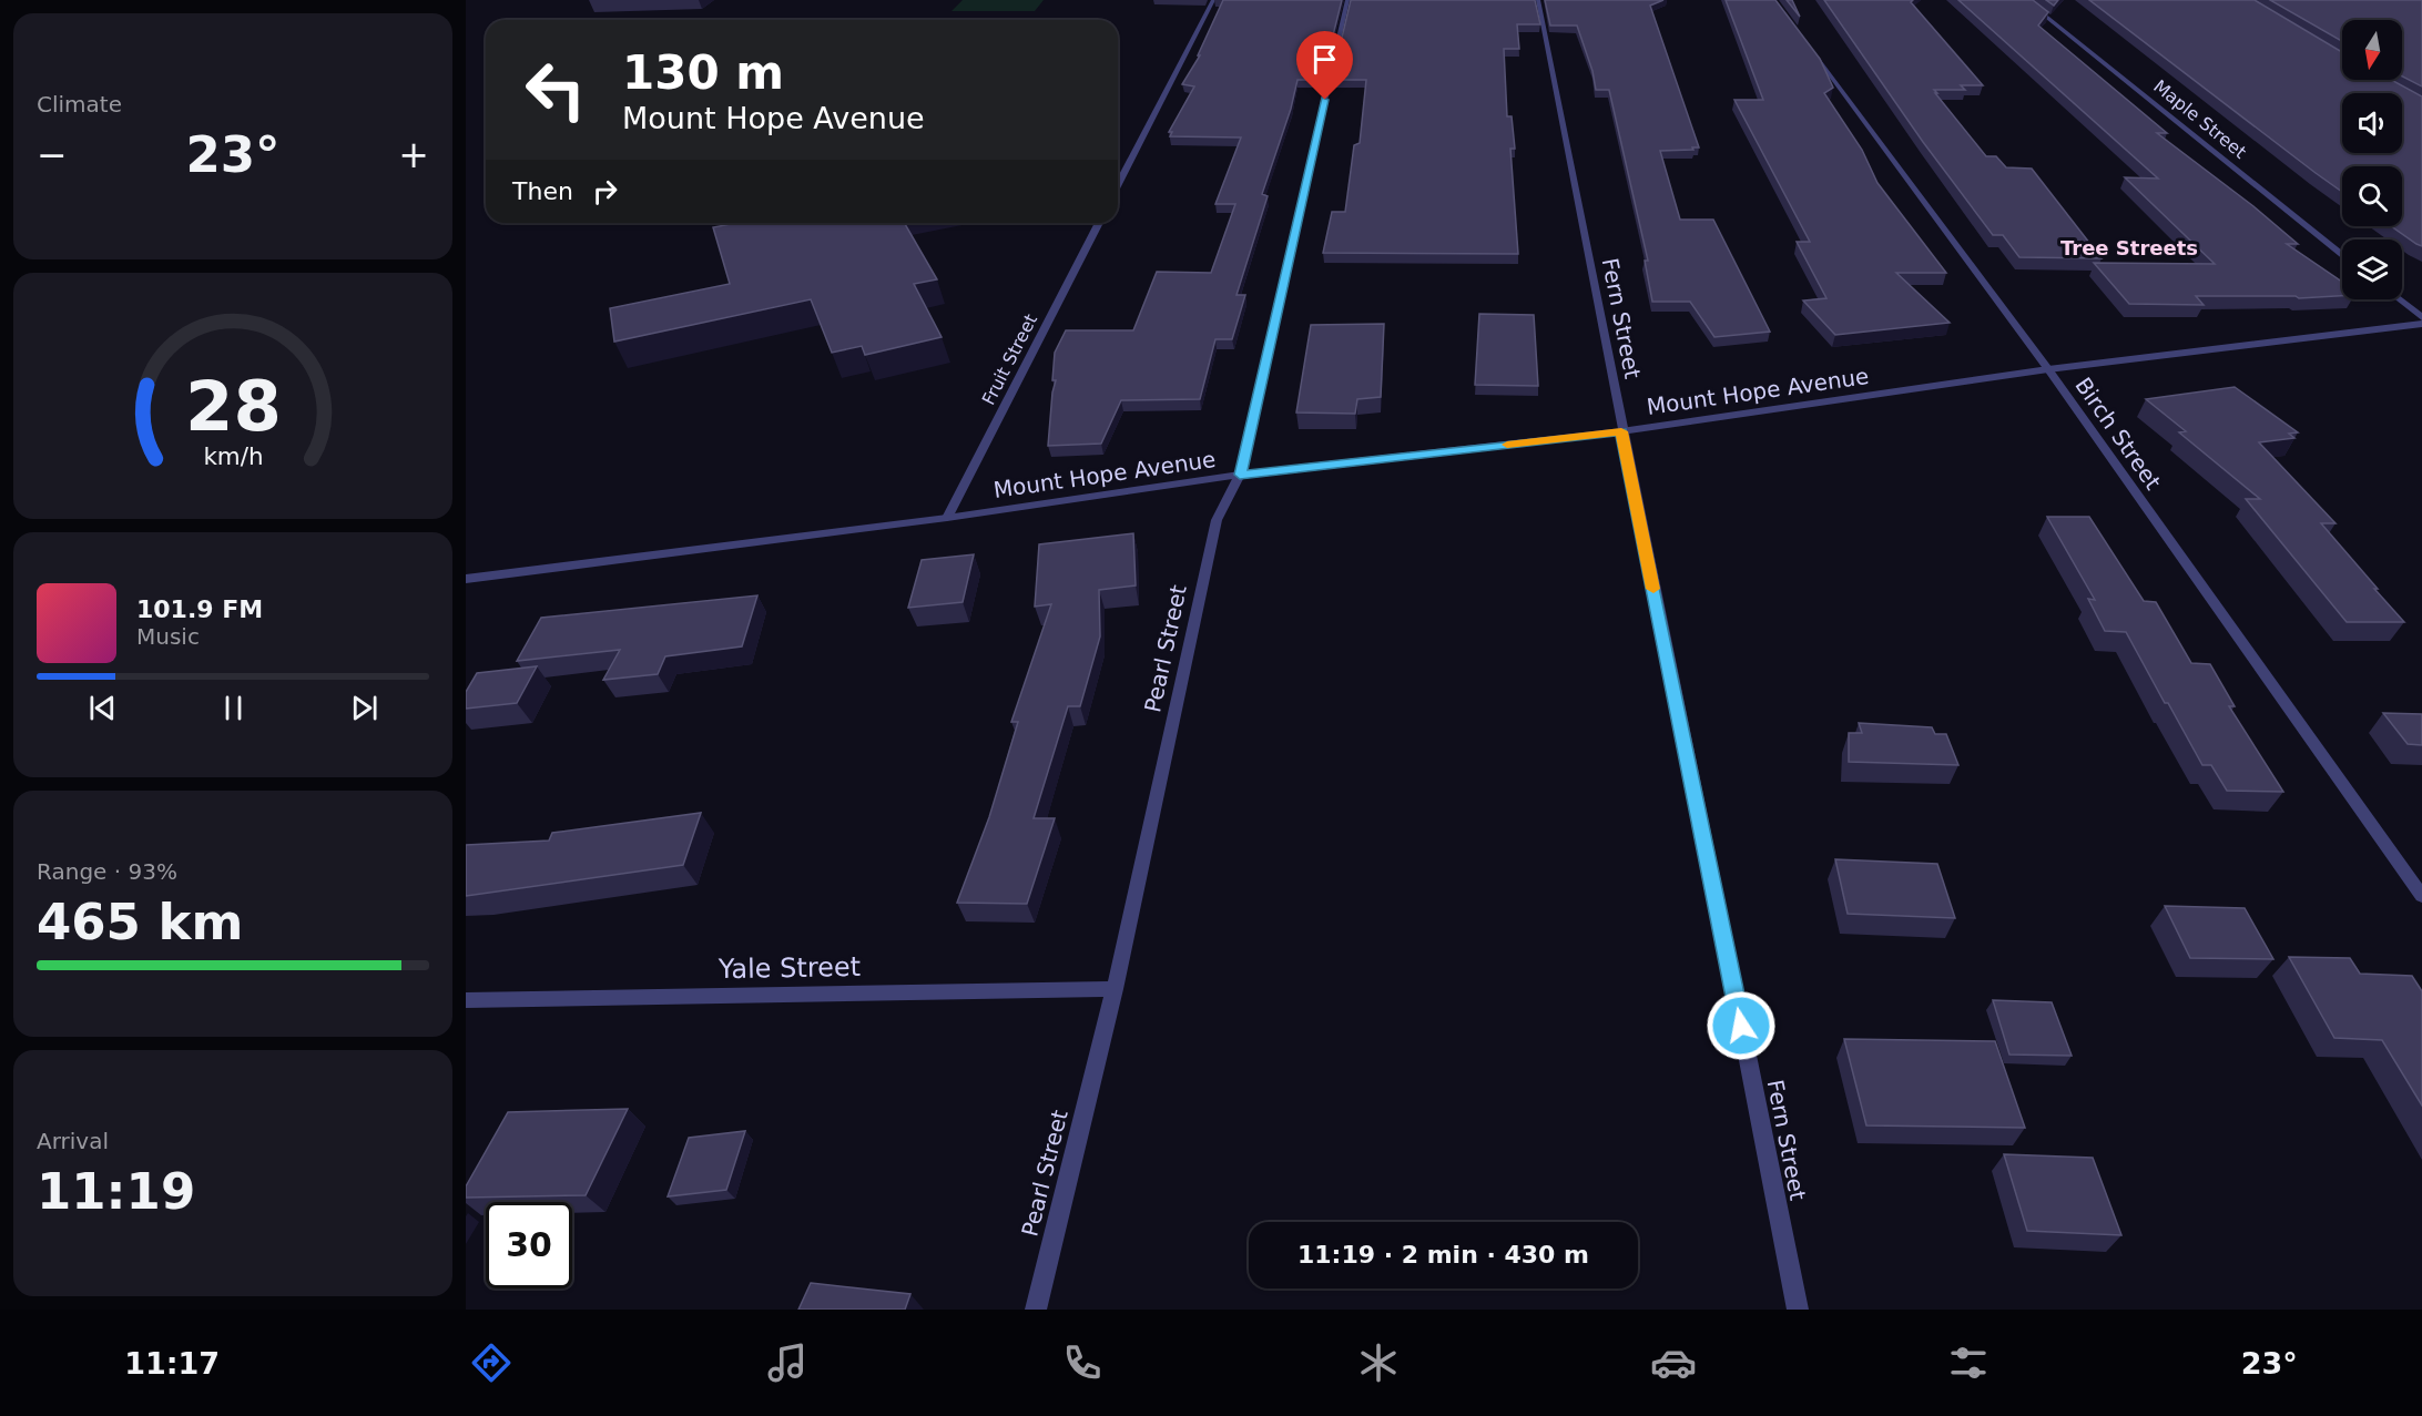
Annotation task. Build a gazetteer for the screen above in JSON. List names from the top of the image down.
{
  "streets": {
    "street": [
      "Maple Street",
      "Fern Street",
      "Fruit Street",
      "Mount Hope Avenue",
      "Birch Street",
      "Pearl Street",
      "Yale Street"
    ]
  },
  "crossings": [
    ["Fern Street", "Mount Hope Avenue"],
    ["Fruit Street", "Mount Hope Avenue"],
    ["Mount Hope Avenue", "Birch Street"],
    ["Mount Hope Avenue", "Pearl Street"],
    ["Pearl Street", "Yale Street"]
  ],
  "districts": ["Tree Streets"],
  "north": "bottom",
  "page": {
    "tile": [
      "Climate",
      ["Range · 93%", "465 km"],
      ["Arrival", "11:19"]
    ],
    "turn": ["130 m", "Mount Hope Avenue"],
    "heat": ["−", "23°", "+"],
    "then": "Then",
    "song": ["101.9 FM", "Music"],
    "limit": "30",
    "trip": "11:19 · 2 min · 430 m",
    "tabs": ["11:17", "23°"],
    "gauge": ["28", "km/h"]
  }
}
